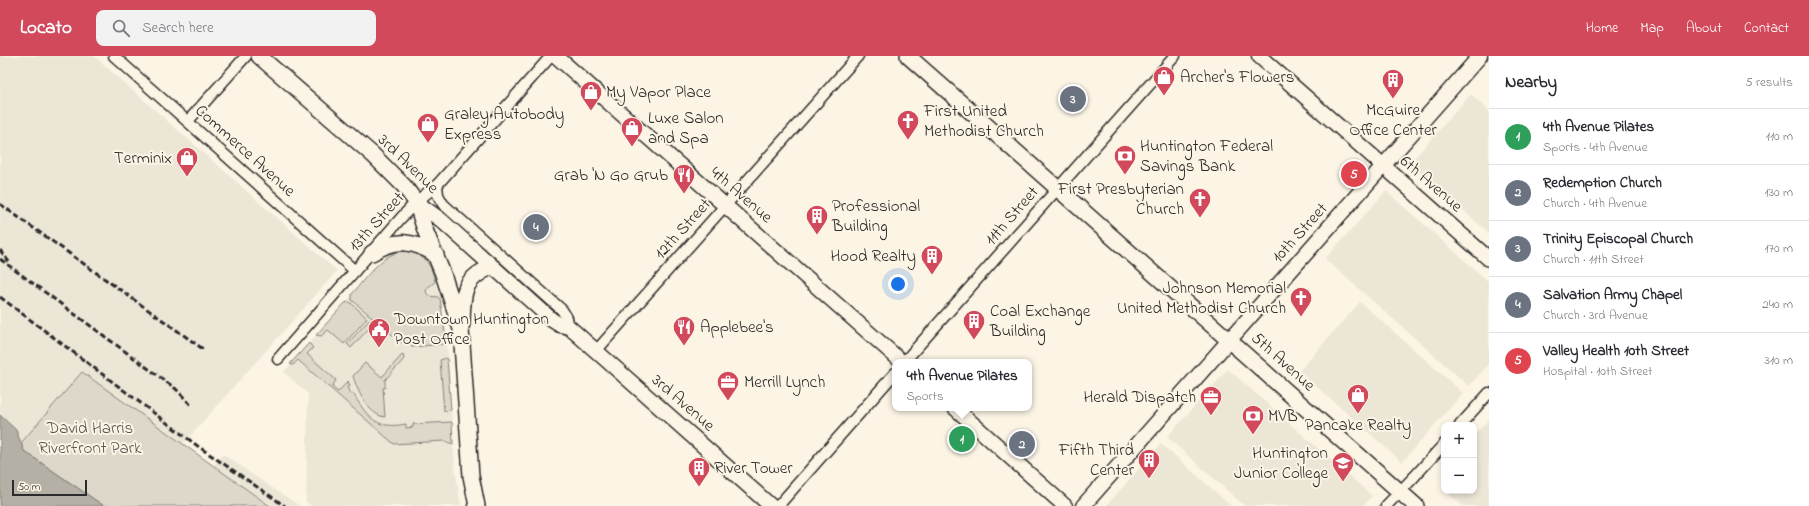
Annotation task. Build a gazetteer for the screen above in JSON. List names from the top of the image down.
{
  "streets": {
    "main road": ["3rd Avenue", "5th Avenue"],
    "street": [
      "Commerce Avenue",
      "6th Avenue",
      "4th Avenue",
      "11th Street",
      "13th Street",
      "12th Street",
      "10th Street"
    ]
  },
  "crossings": [
    ["Commerce Avenue", "13th Street"],
    ["3rd Avenue", "13th Street"],
    ["3rd Avenue", "12th Street"],
    ["6th Avenue", "10th Street"],
    ["4th Avenue", "12th Street"],
    ["11th Street", "5th Avenue"],
    ["10th Street", "5th Avenue"]
  ],
  "parks": ["David Harris Riverfront Park"],
  "places": {
    "shop": [
      "Archer's Flowers",
      "My Vapor Place",
      "Graley Autobody Express",
      "Luxe Salon and Spa",
      "Terminix",
      "Pancake Realty"
    ],
    "building": [
      "McGuire Office Center",
      "Professional Building",
      "Hood Realty",
      "Coal Exchange Building",
      "Fifth Third Center",
      "River Tower"
    ],
    "church": ["First United Methodist Church", "First Presbyterian Church", "Johnson Memorial United Methodist Church"],
    "bank": ["Huntington Federal Savings Bank", "MVB"],
    "restaurant": ["Grab 'N Go Grub", "Applebee's"],
    "public building": ["Downtown Huntington Post Office"],
    "office": ["Merrill Lynch", "Herald Dispatch"],
    "school or university": ["Huntington Junior College"]
  },
  "scale_bar": "50 m",
  "page": {
    "header": "Locato",
    "search": "Search here",
    "nav": [
      "Home",
      "Map",
      "About",
      "Contact"
    ],
    "heading": ["Nearby", "5 results"],
    "pins": [
      "3",
      "5",
      "4",
      "1",
      "2"
    ],
    "list": [
      {
        "mark": "1",
        "name": "4th Avenue Pilates",
        "note": "Sports · 4th Avenue",
        "value": "110 m"
      },
      {
        "mark": "2",
        "name": "Redemption Church",
        "note": "Church · 4th Avenue",
        "value": "130 m"
      },
      {
        "mark": "3",
        "name": "Trinity Episcopal Church",
        "note": "Church · 11th Street",
        "value": "170 m"
      },
      {
        "mark": "4",
        "name": "Salvation Army Chapel",
        "note": "Church · 3rd Avenue",
        "value": "240 m"
      },
      {
        "mark": "5",
        "name": "Valley Health 10th Street",
        "note": "Hospital · 10th Street",
        "value": "310 m"
      }
    ],
    "popup": ["4th Avenue Pilates", "Sports"],
    "map_buttons": ["+", "−"],
    "scale": "50 m"
  }
}
